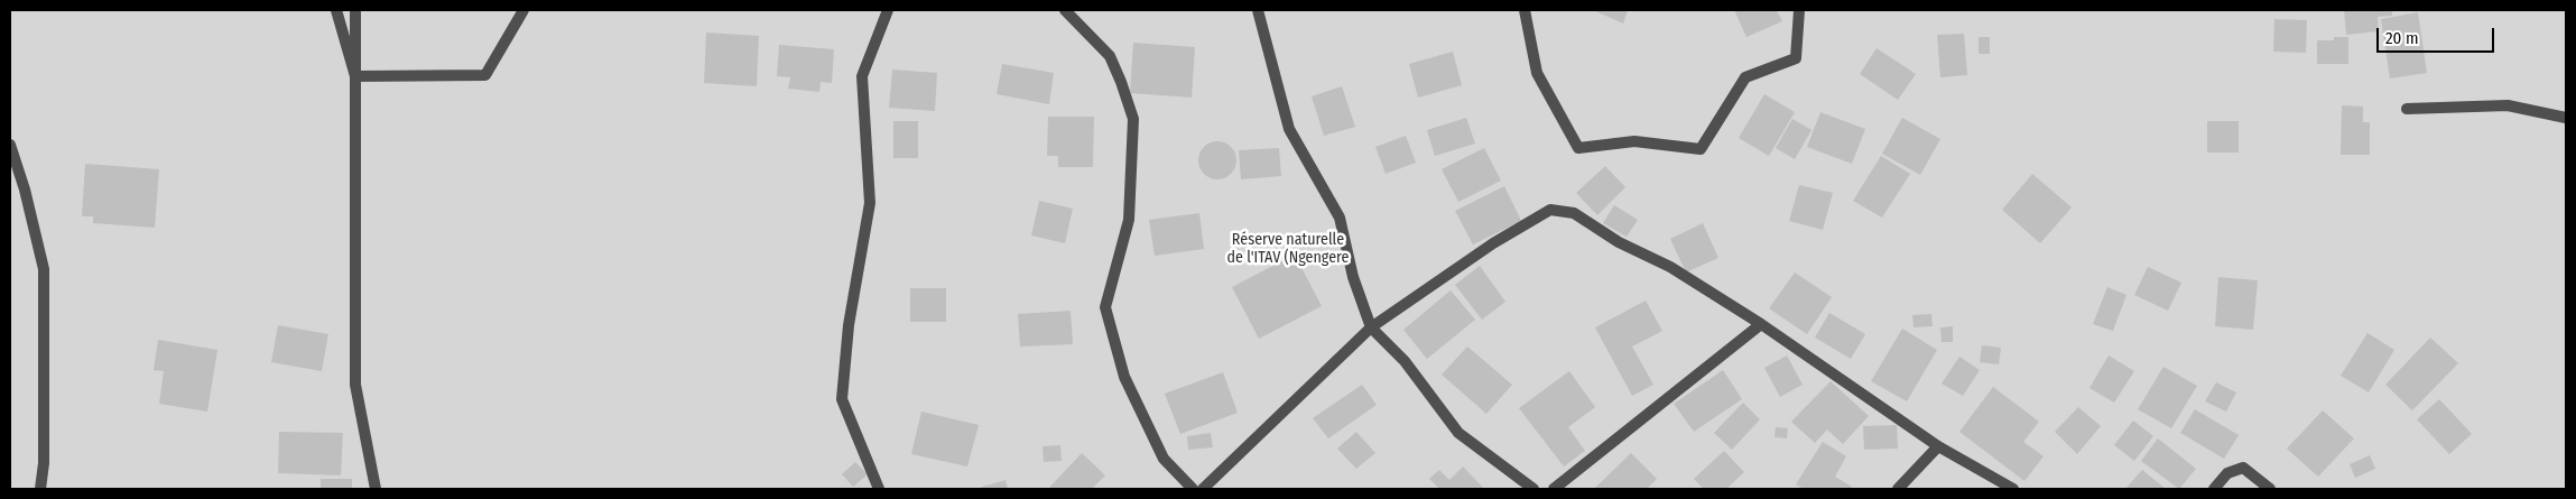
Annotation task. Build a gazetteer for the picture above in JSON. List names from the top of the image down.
{
  "parks": ["Réserve naturelle de l'ITAV (Ngengere"],
  "scale_bar": "20 m"
}
